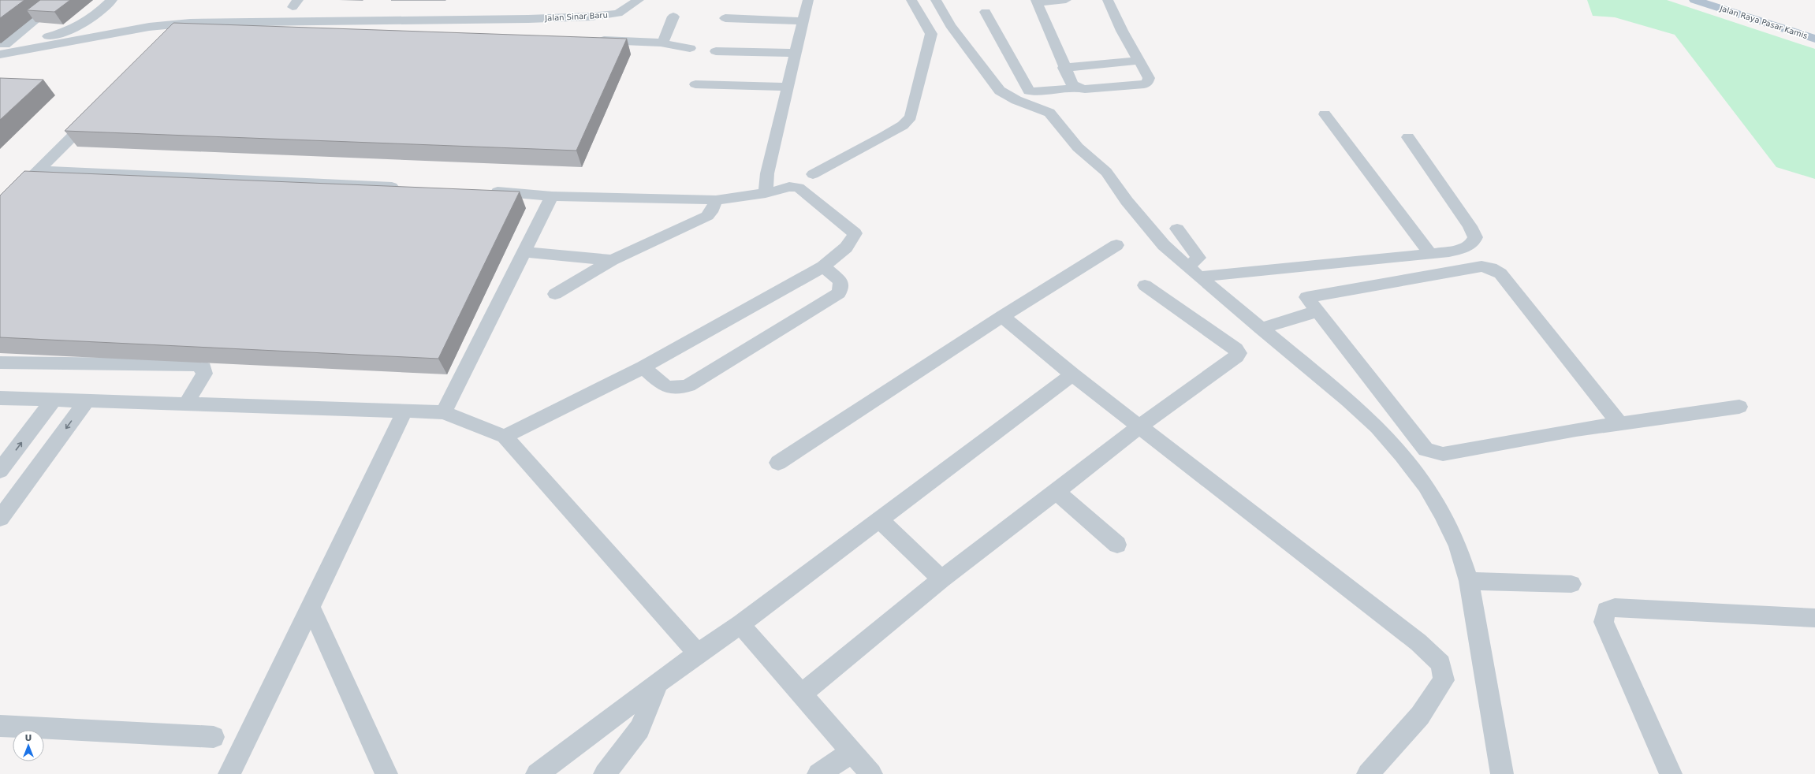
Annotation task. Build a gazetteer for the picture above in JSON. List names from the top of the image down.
{
  "streets": {
    "main road": ["Jalan Raya Pasar Kamis"],
    "street": ["Jalan Sinar Baru"]
  },
  "north": "top"
}
